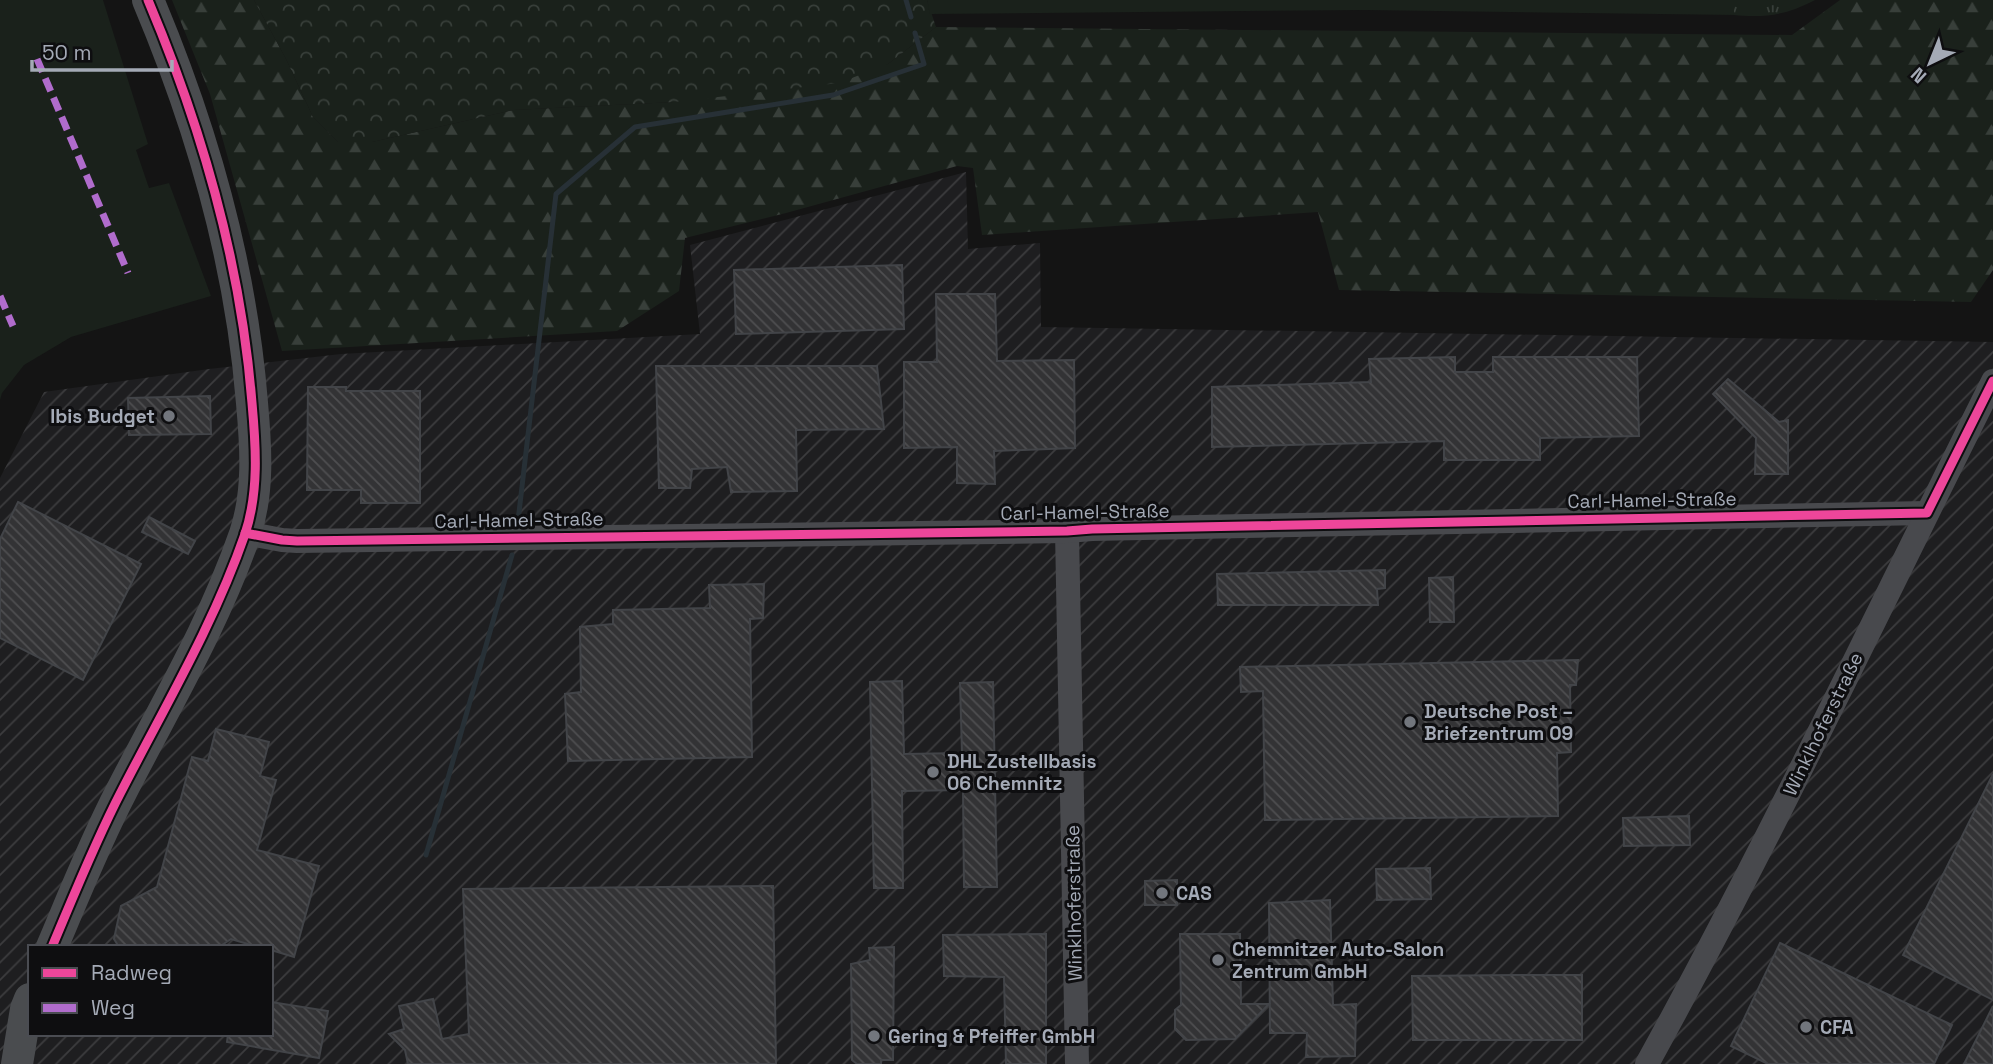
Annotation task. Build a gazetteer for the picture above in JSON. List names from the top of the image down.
{
  "streets": {
    "street": ["Carl-Hamel-Straße", "Winklhoferstraße"]
  },
  "crossings": [
    ["Carl-Hamel-Straße", "Winklhoferstraße"]
  ],
  "places": [
    "Ibis Budget",
    "Deutsche Post – Briefzentrum 09",
    "DHL Zustellbasis 06 Chemnitz",
    "CAS",
    "Chemnitzer Auto-Salon Zentrum GmbH",
    "CFA",
    "Gering & Pfeiffer GmbH"
  ],
  "legend": ["Radweg", "Weg"],
  "scale_bar": "50 m",
  "north": "bottom left"
}
